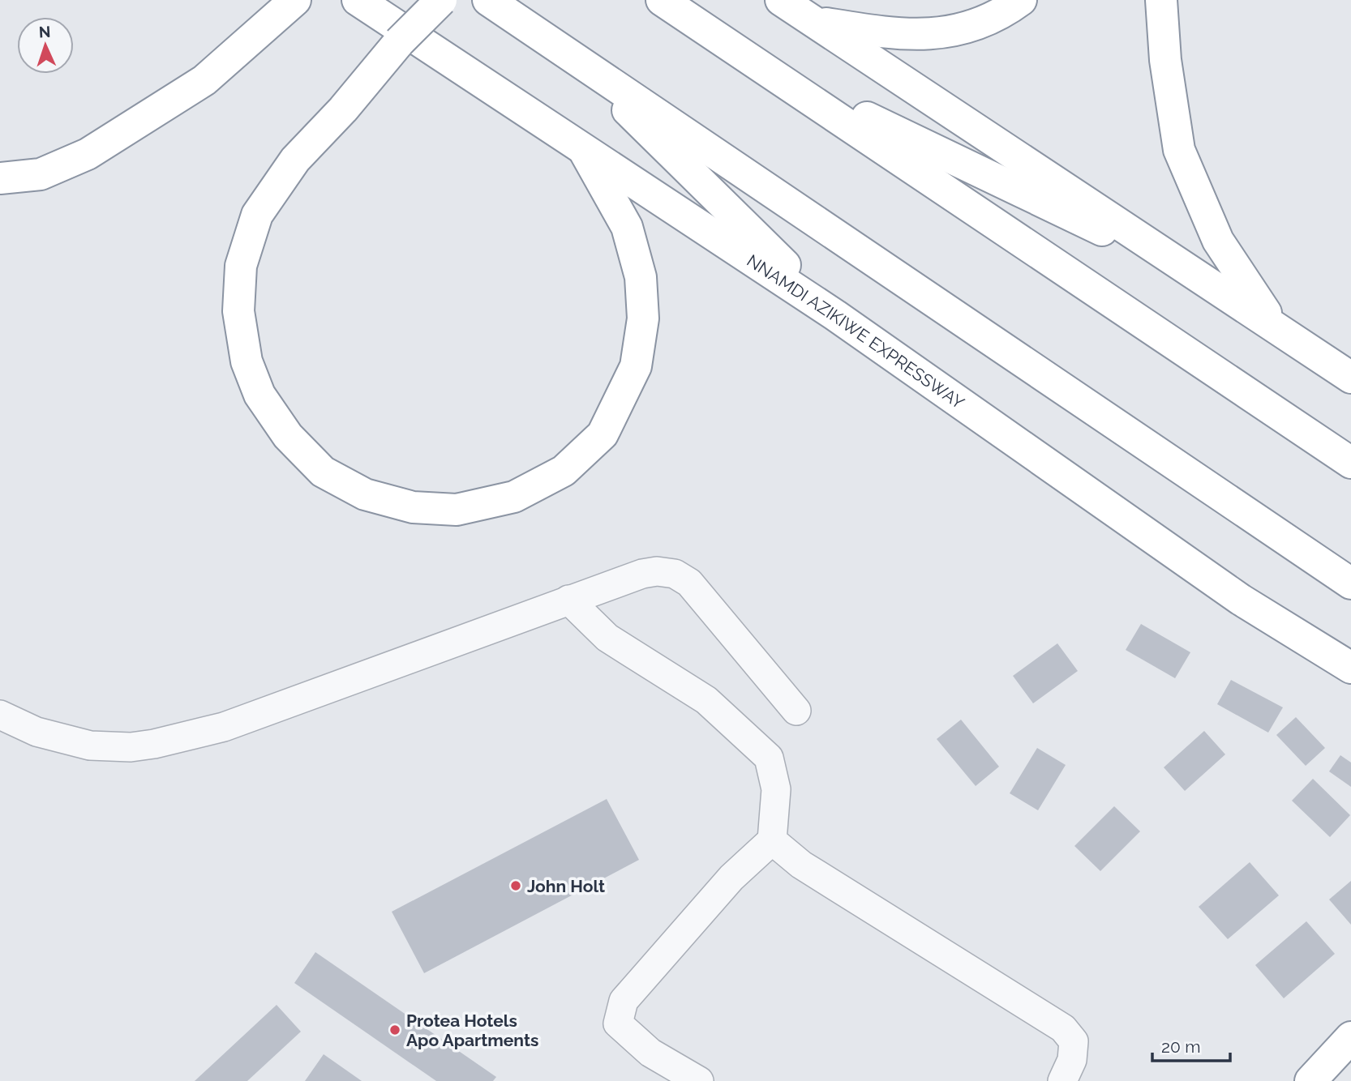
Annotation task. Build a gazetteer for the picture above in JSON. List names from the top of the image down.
{
  "streets": {
    "highway": ["NNAMDI AZIKIWE EXPRESSWAY"]
  },
  "places": ["John Holt", "Protea Hotels Apo Apartments"],
  "scale_bar": "20 m",
  "north": "top"
}
